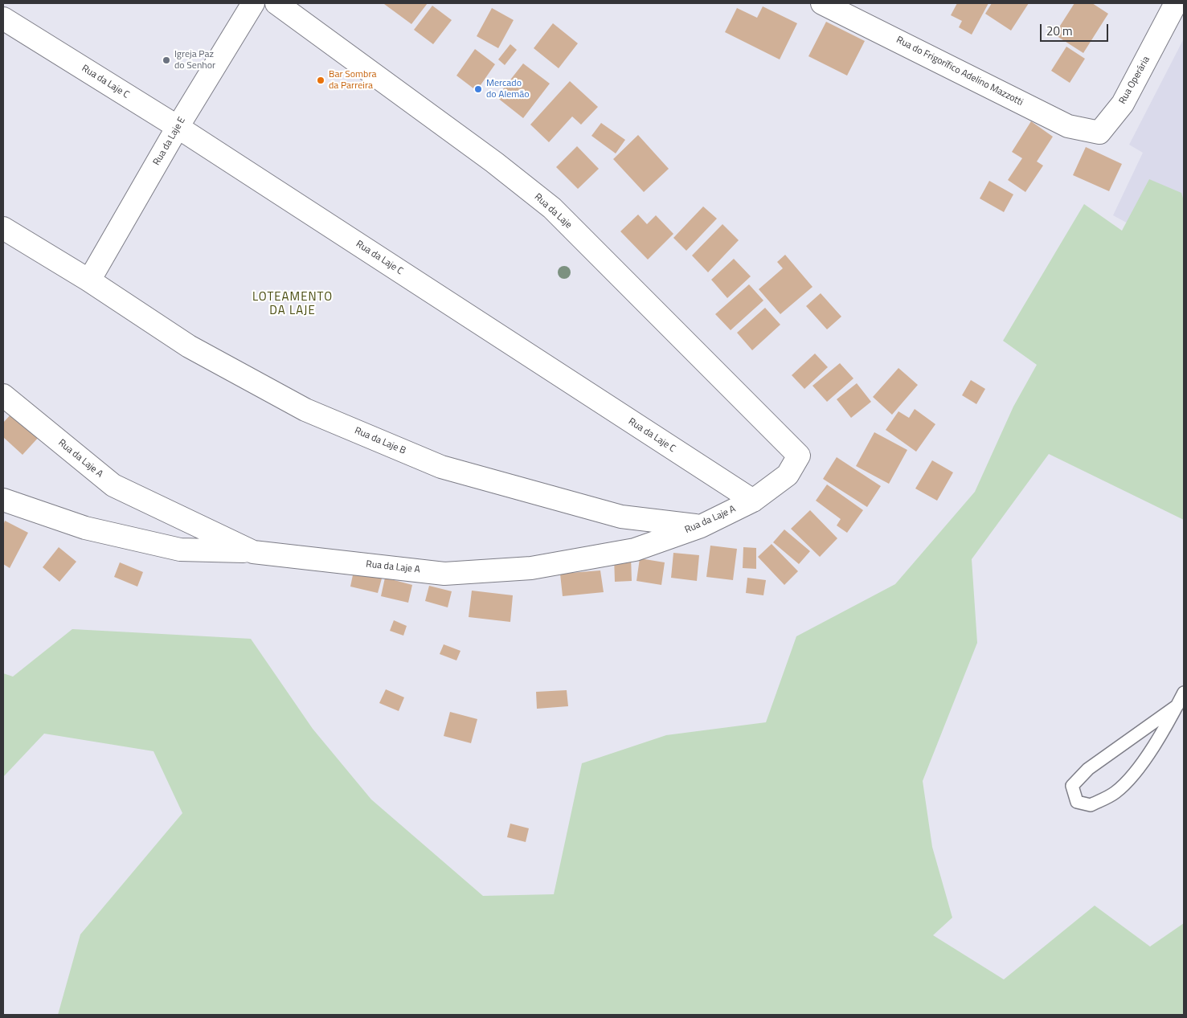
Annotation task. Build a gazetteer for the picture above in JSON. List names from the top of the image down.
{
  "streets": {
    "street": [
      "Rua do Frigorífico Adelino Mazzotti",
      "Rua Operária",
      "Rua da Laje C",
      "Rua da Laje E",
      "Rua da Laje",
      "Rua da Laje B",
      "Rua da Laje A"
    ]
  },
  "crossings": [
    ["Rua do Frigorífico Adelino Mazzotti", "Rua Operária"],
    ["Rua da Laje C", "Rua da Laje E"],
    ["Rua da Laje C", "Rua da Laje A"],
    ["Rua da Laje E", "Rua da Laje B"],
    ["Rua da Laje", "Rua da Laje A"],
    ["Rua da Laje B", "Rua da Laje A"]
  ],
  "districts": ["LOTEAMENTO DA LAJE"],
  "places": ["Igreja Paz do Senhor", "Bar Sombra da Parreira", "Mercado do Alemão"],
  "scale_bar": "20 m"
}
